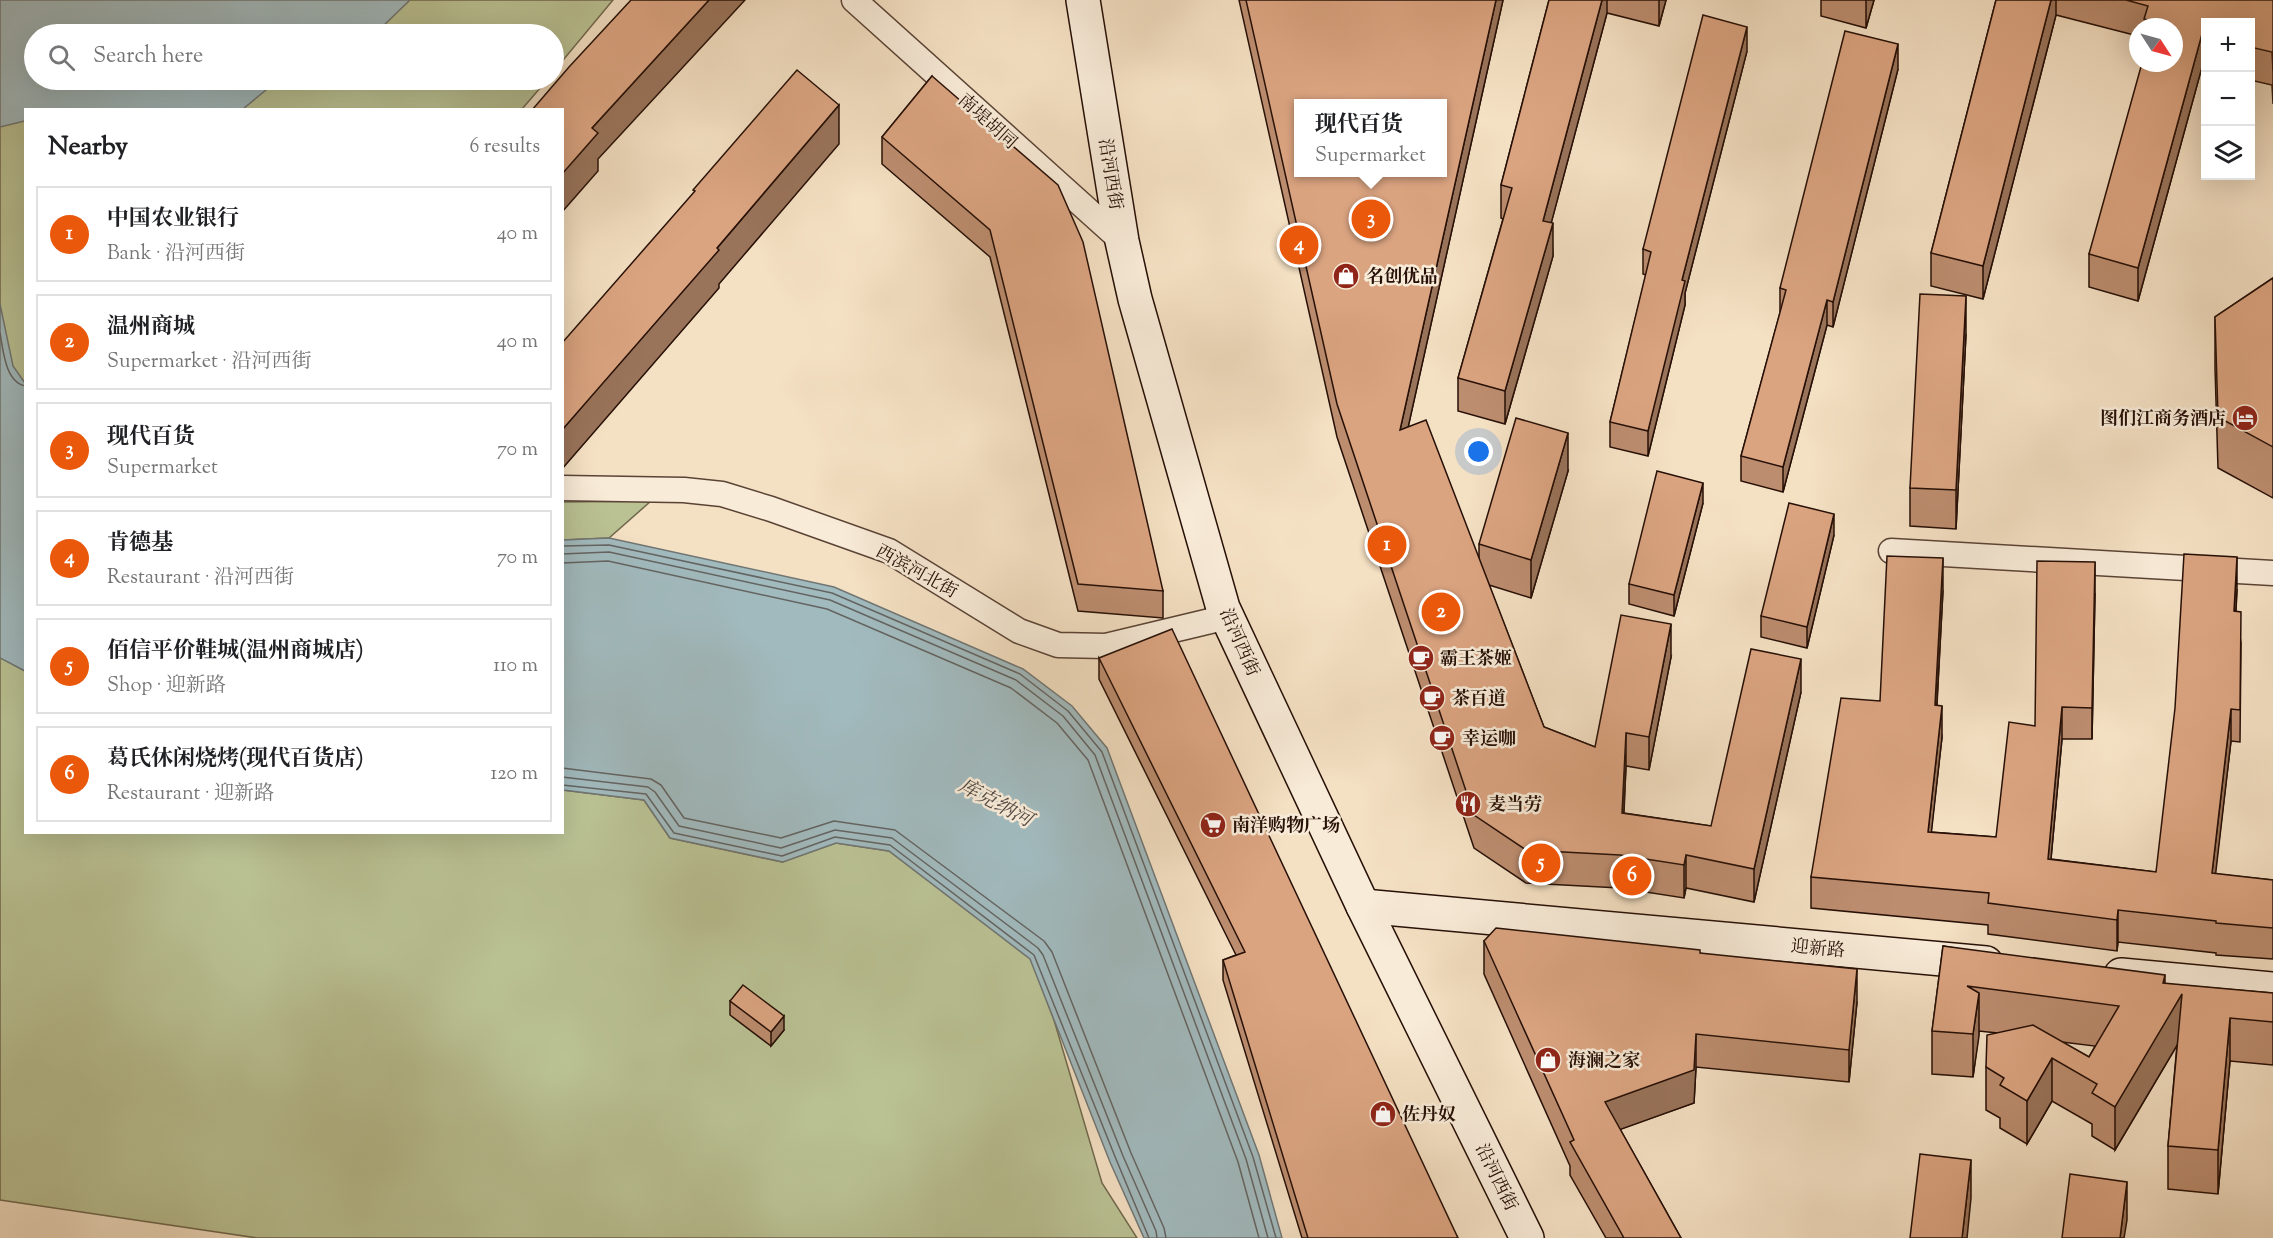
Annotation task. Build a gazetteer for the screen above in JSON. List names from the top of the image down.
{
  "streets": {
    "main road": ["沿河西街", "迎新路"],
    "street": ["南堤胡同", "西滨河北街"]
  },
  "crossings": [
    ["南堤胡同", "沿河西街"],
    ["沿河西街", "西滨河北街"],
    ["沿河西街", "迎新路"]
  ],
  "water": ["库克纳河"],
  "places": {
    "shop": ["名创优品", "海澜之家", "佐丹奴"],
    "hotel": ["图们江商务酒店"],
    "cafe": ["霸王茶姬", "茶百道", "幸运咖"],
    "restaurant": ["麦当劳"],
    "supermarket": ["南洋购物广场"]
  },
  "north": "bottom right",
  "page": {
    "map_buttons": ["+", "−"],
    "search": "Search here",
    "popup": ["现代百货", "Supermarket"],
    "heading": ["Nearby", "6 results"],
    "list": [
      {
        "mark": "1",
        "name": "中国农业银行",
        "note": "Bank · 沿河西街",
        "value": "40 m"
      },
      {
        "mark": "2",
        "name": "温州商城",
        "note": "Supermarket · 沿河西街",
        "value": "40 m"
      },
      {
        "mark": "3",
        "name": "现代百货",
        "note": "Supermarket",
        "value": "70 m"
      },
      {
        "mark": "4",
        "name": "肯德基",
        "note": "Restaurant · 沿河西街",
        "value": "70 m"
      },
      {
        "mark": "5",
        "name": "佰信平价鞋城(温州商城店)",
        "note": "Shop · 迎新路",
        "value": "110 m"
      },
      {
        "mark": "6",
        "name": "葛氏休闲烧烤(现代百货店)",
        "note": "Restaurant · 迎新路",
        "value": "120 m"
      }
    ],
    "pins": [
      "3",
      "4",
      "1",
      "2",
      "5",
      "6"
    ]
  }
}
